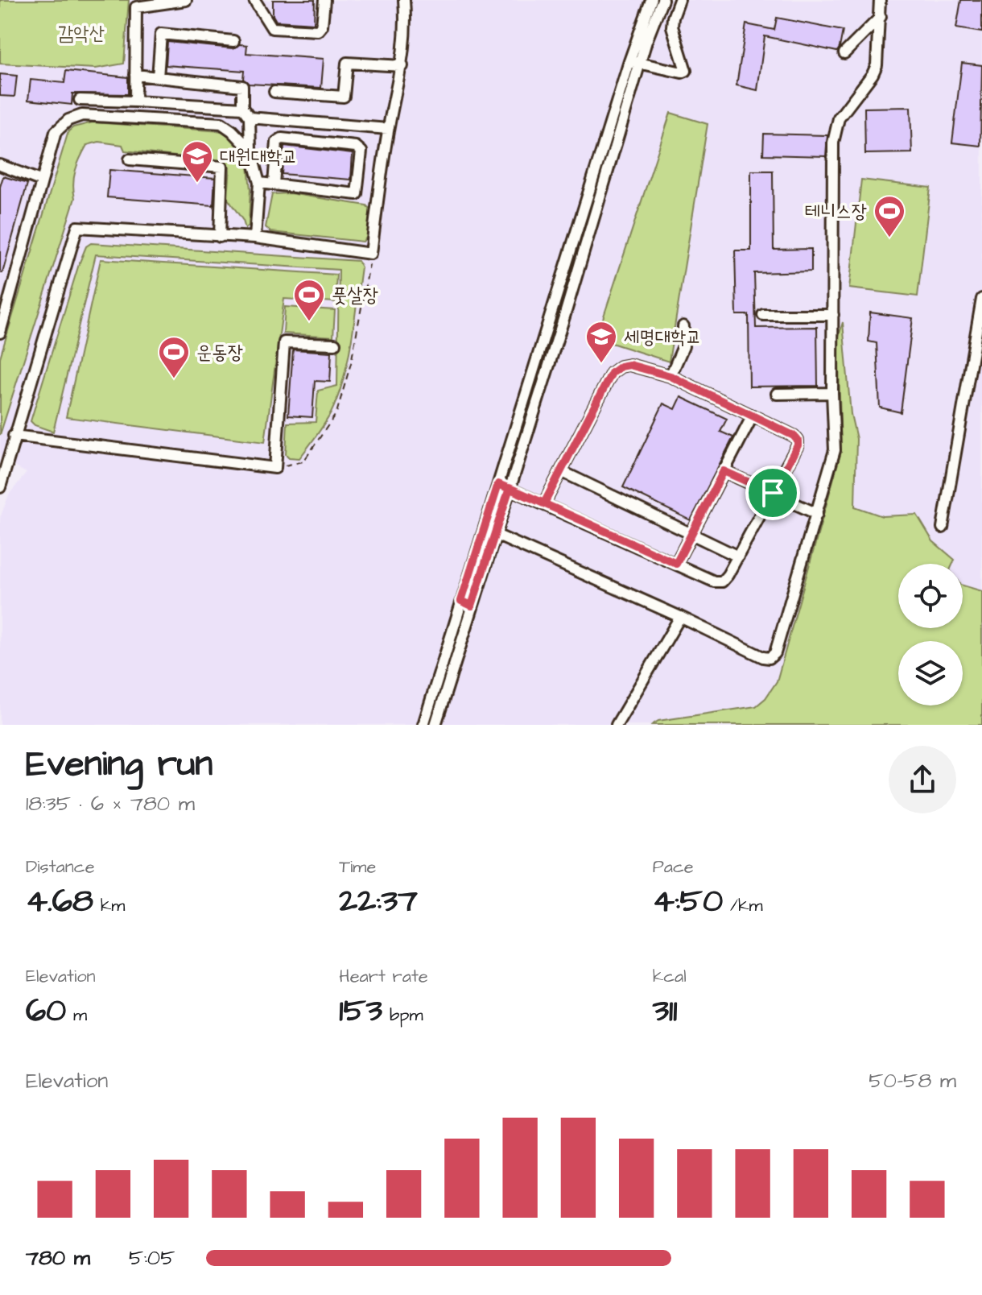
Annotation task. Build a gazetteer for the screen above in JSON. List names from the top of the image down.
{
  "parks": ["감악산"],
  "places": {
    "school or university": ["대원대학교", "세명대학교"],
    "sports": ["테니스장", "풋살장", "운동장"]
  },
  "page": {
    "heading": ["Evening run", "18:35 · 6 × 780 m"],
    "stats": [
      ["Distance", "4.68 km"],
      ["Time", "22:37"],
      ["Pace", "4:50 /km"],
      ["Elevation", "60 m"],
      ["Heart rate", "153 bpm"],
      ["kcal", "311"]
    ],
    "chart": ["Elevation", "50–58 m"],
    "list": [
      {
        "name": "780 m",
        "note": "5:05"
      }
    ]
  }
}
